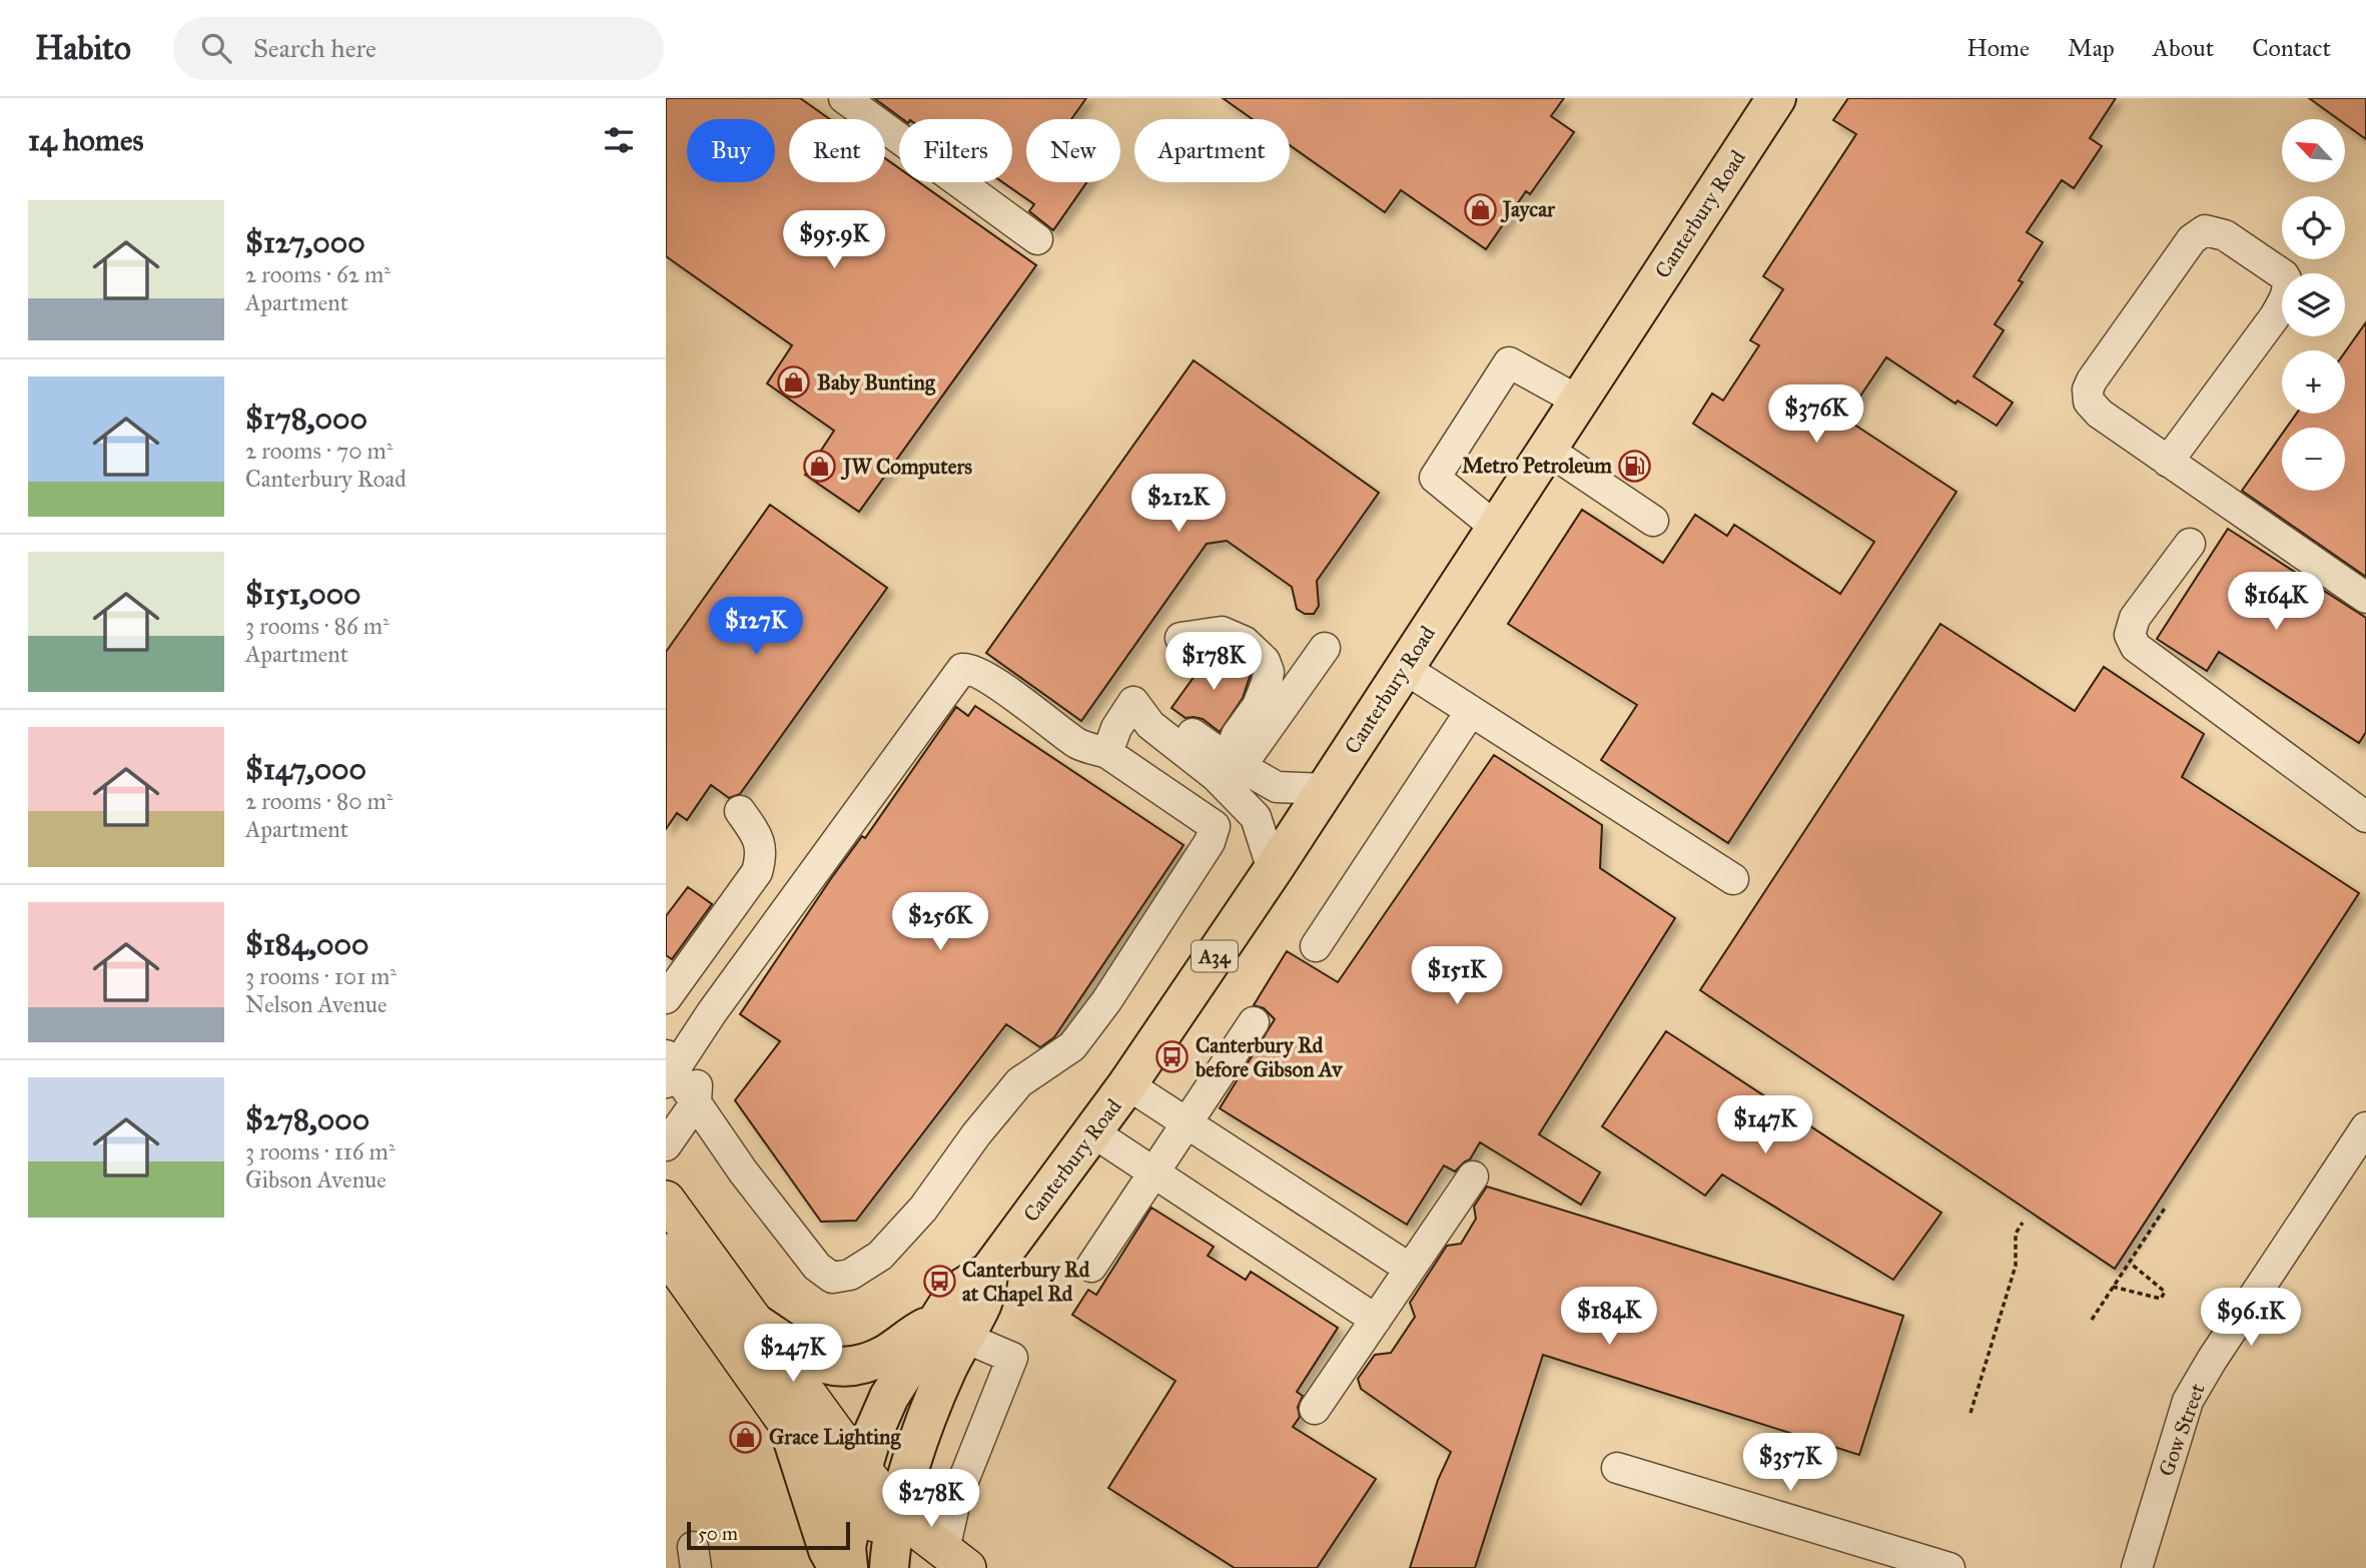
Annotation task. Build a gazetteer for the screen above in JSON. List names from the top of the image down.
{
  "streets": {
    "highway": ["Canterbury Road", "A34"],
    "street": ["Gow Street"]
  },
  "places": {
    "shop": [
      "Jaycar",
      "Baby Bunting",
      "JW Computers",
      "Grace Lighting"
    ],
    "fuel station": ["Metro Petroleum"],
    "bus stop": ["Canterbury Rd before Gibson Av", "Canterbury Rd at Chapel Rd"]
  },
  "scale_bar": "50 m",
  "north": "top left",
  "page": {
    "header": "Habito",
    "search": "Search here",
    "nav": [
      "Home",
      "Map",
      "About",
      "Contact"
    ],
    "heading": "14 homes",
    "map_buttons": ["+", "−"],
    "chip": [
      "Buy",
      "Rent",
      "Filters",
      "New",
      "Apartment"
    ],
    "list": [
      {
        "name": "$127,000",
        "note": "2 rooms · 62 m² · Apartment"
      },
      {
        "name": "$178,000",
        "note": "2 rooms · 70 m² · Canterbury Road"
      },
      {
        "name": "$151,000",
        "note": "3 rooms · 86 m² · Apartment"
      },
      {
        "name": "$147,000",
        "note": "2 rooms · 80 m² · Apartment"
      },
      {
        "name": "$184,000",
        "note": "3 rooms · 101 m² · Nelson Avenue"
      },
      {
        "name": "$278,000",
        "note": "3 rooms · 116 m² · Gibson Avenue"
      }
    ],
    "price": [
      "$95.9K",
      "$376K",
      "$212K",
      "$164K",
      "$127K",
      "$178K",
      "$256K",
      "$151K",
      "$147K",
      "$184K",
      "$96.1K",
      "$247K",
      "$357K",
      "$278K"
    ],
    "scale": "50 m"
  }
}
